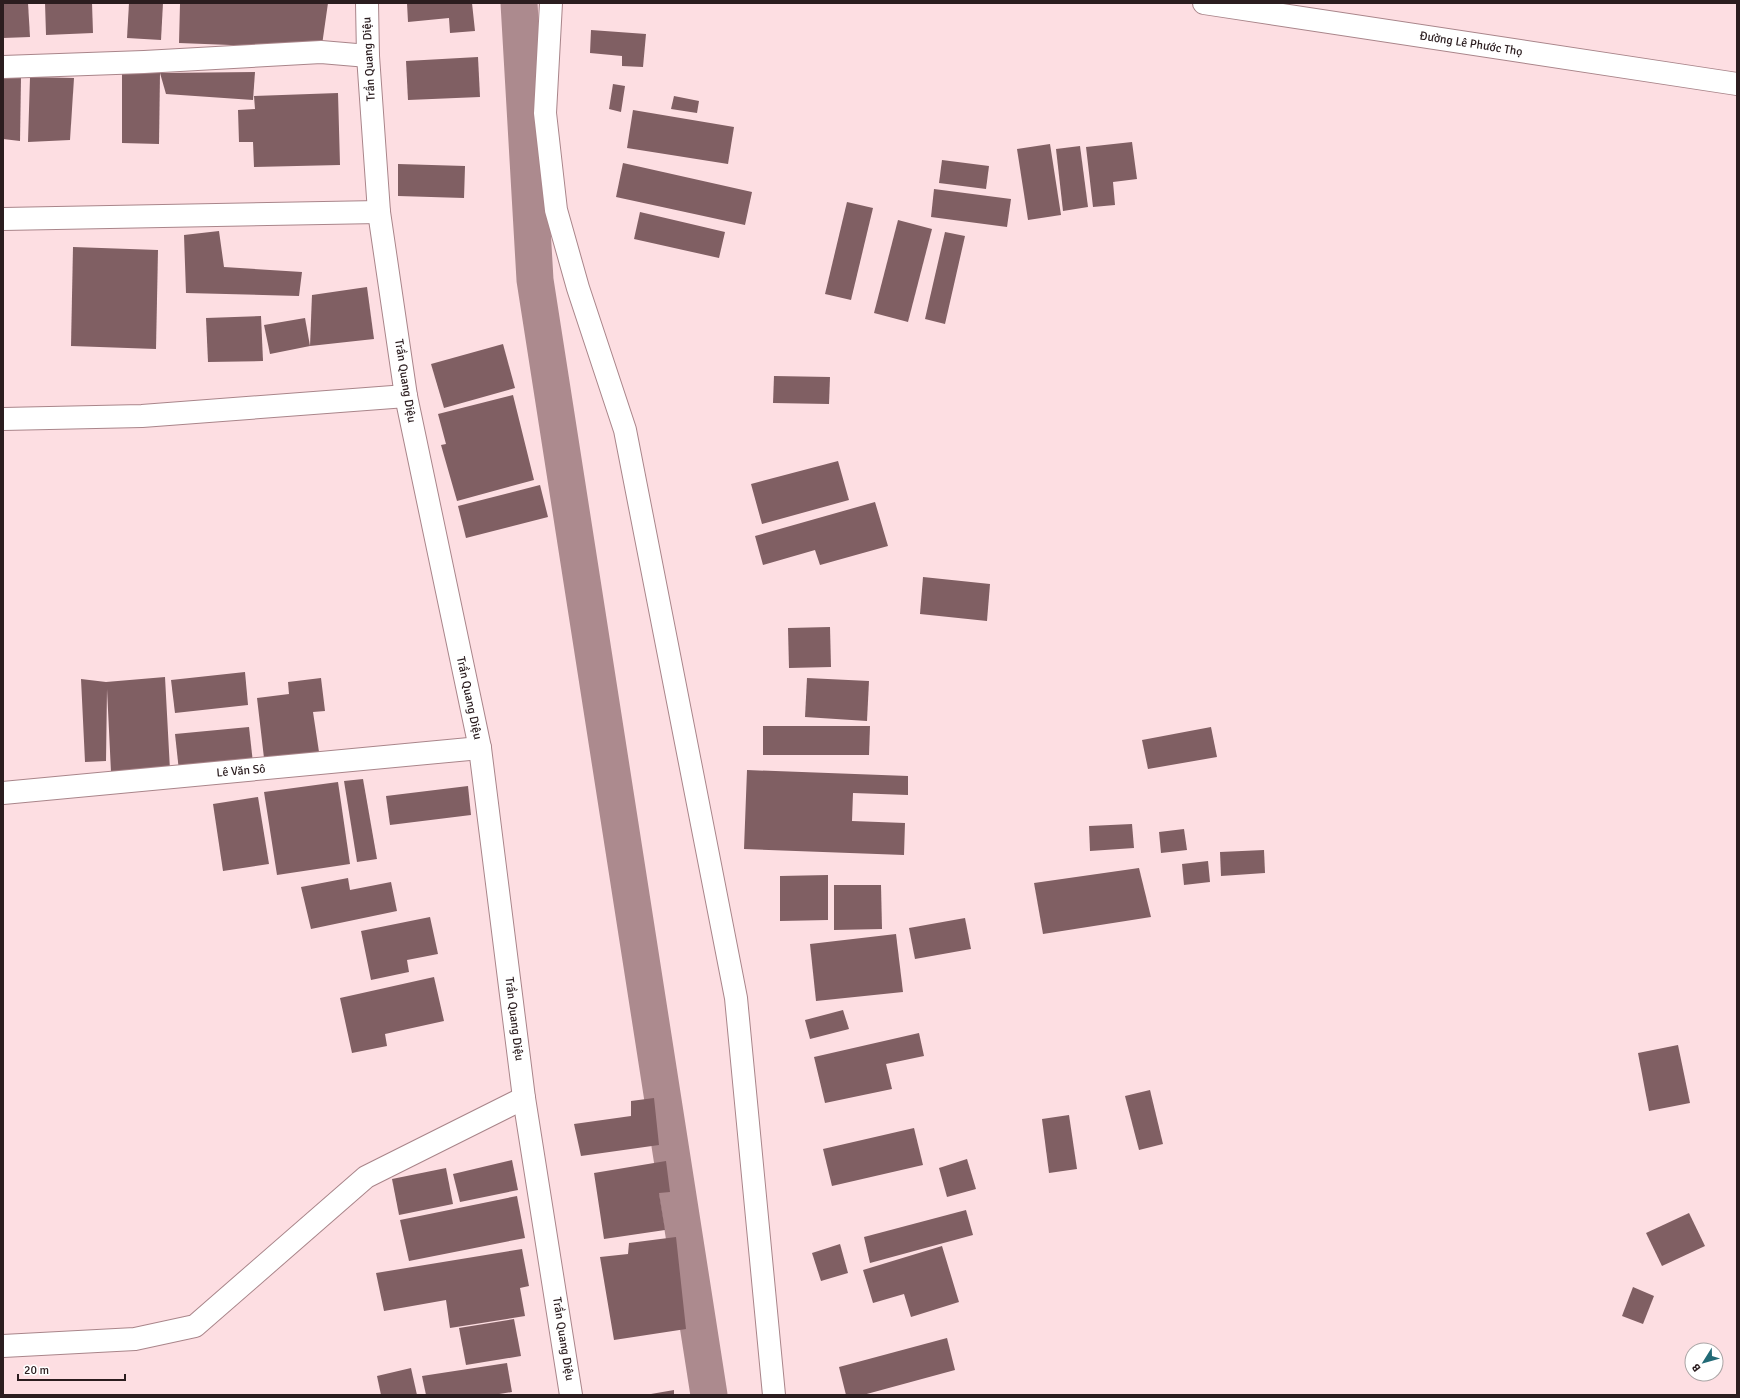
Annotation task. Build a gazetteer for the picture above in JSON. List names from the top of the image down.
{
  "streets": {
    "street": ["Đường Lê Phước Thọ", "Trần Quang Diệu", "Lê Văn Sô"]
  },
  "crossings": [
    ["Trần Quang Diệu", "Lê Văn Sô"]
  ],
  "scale_bar": "20 m",
  "north": "bottom left"
}
